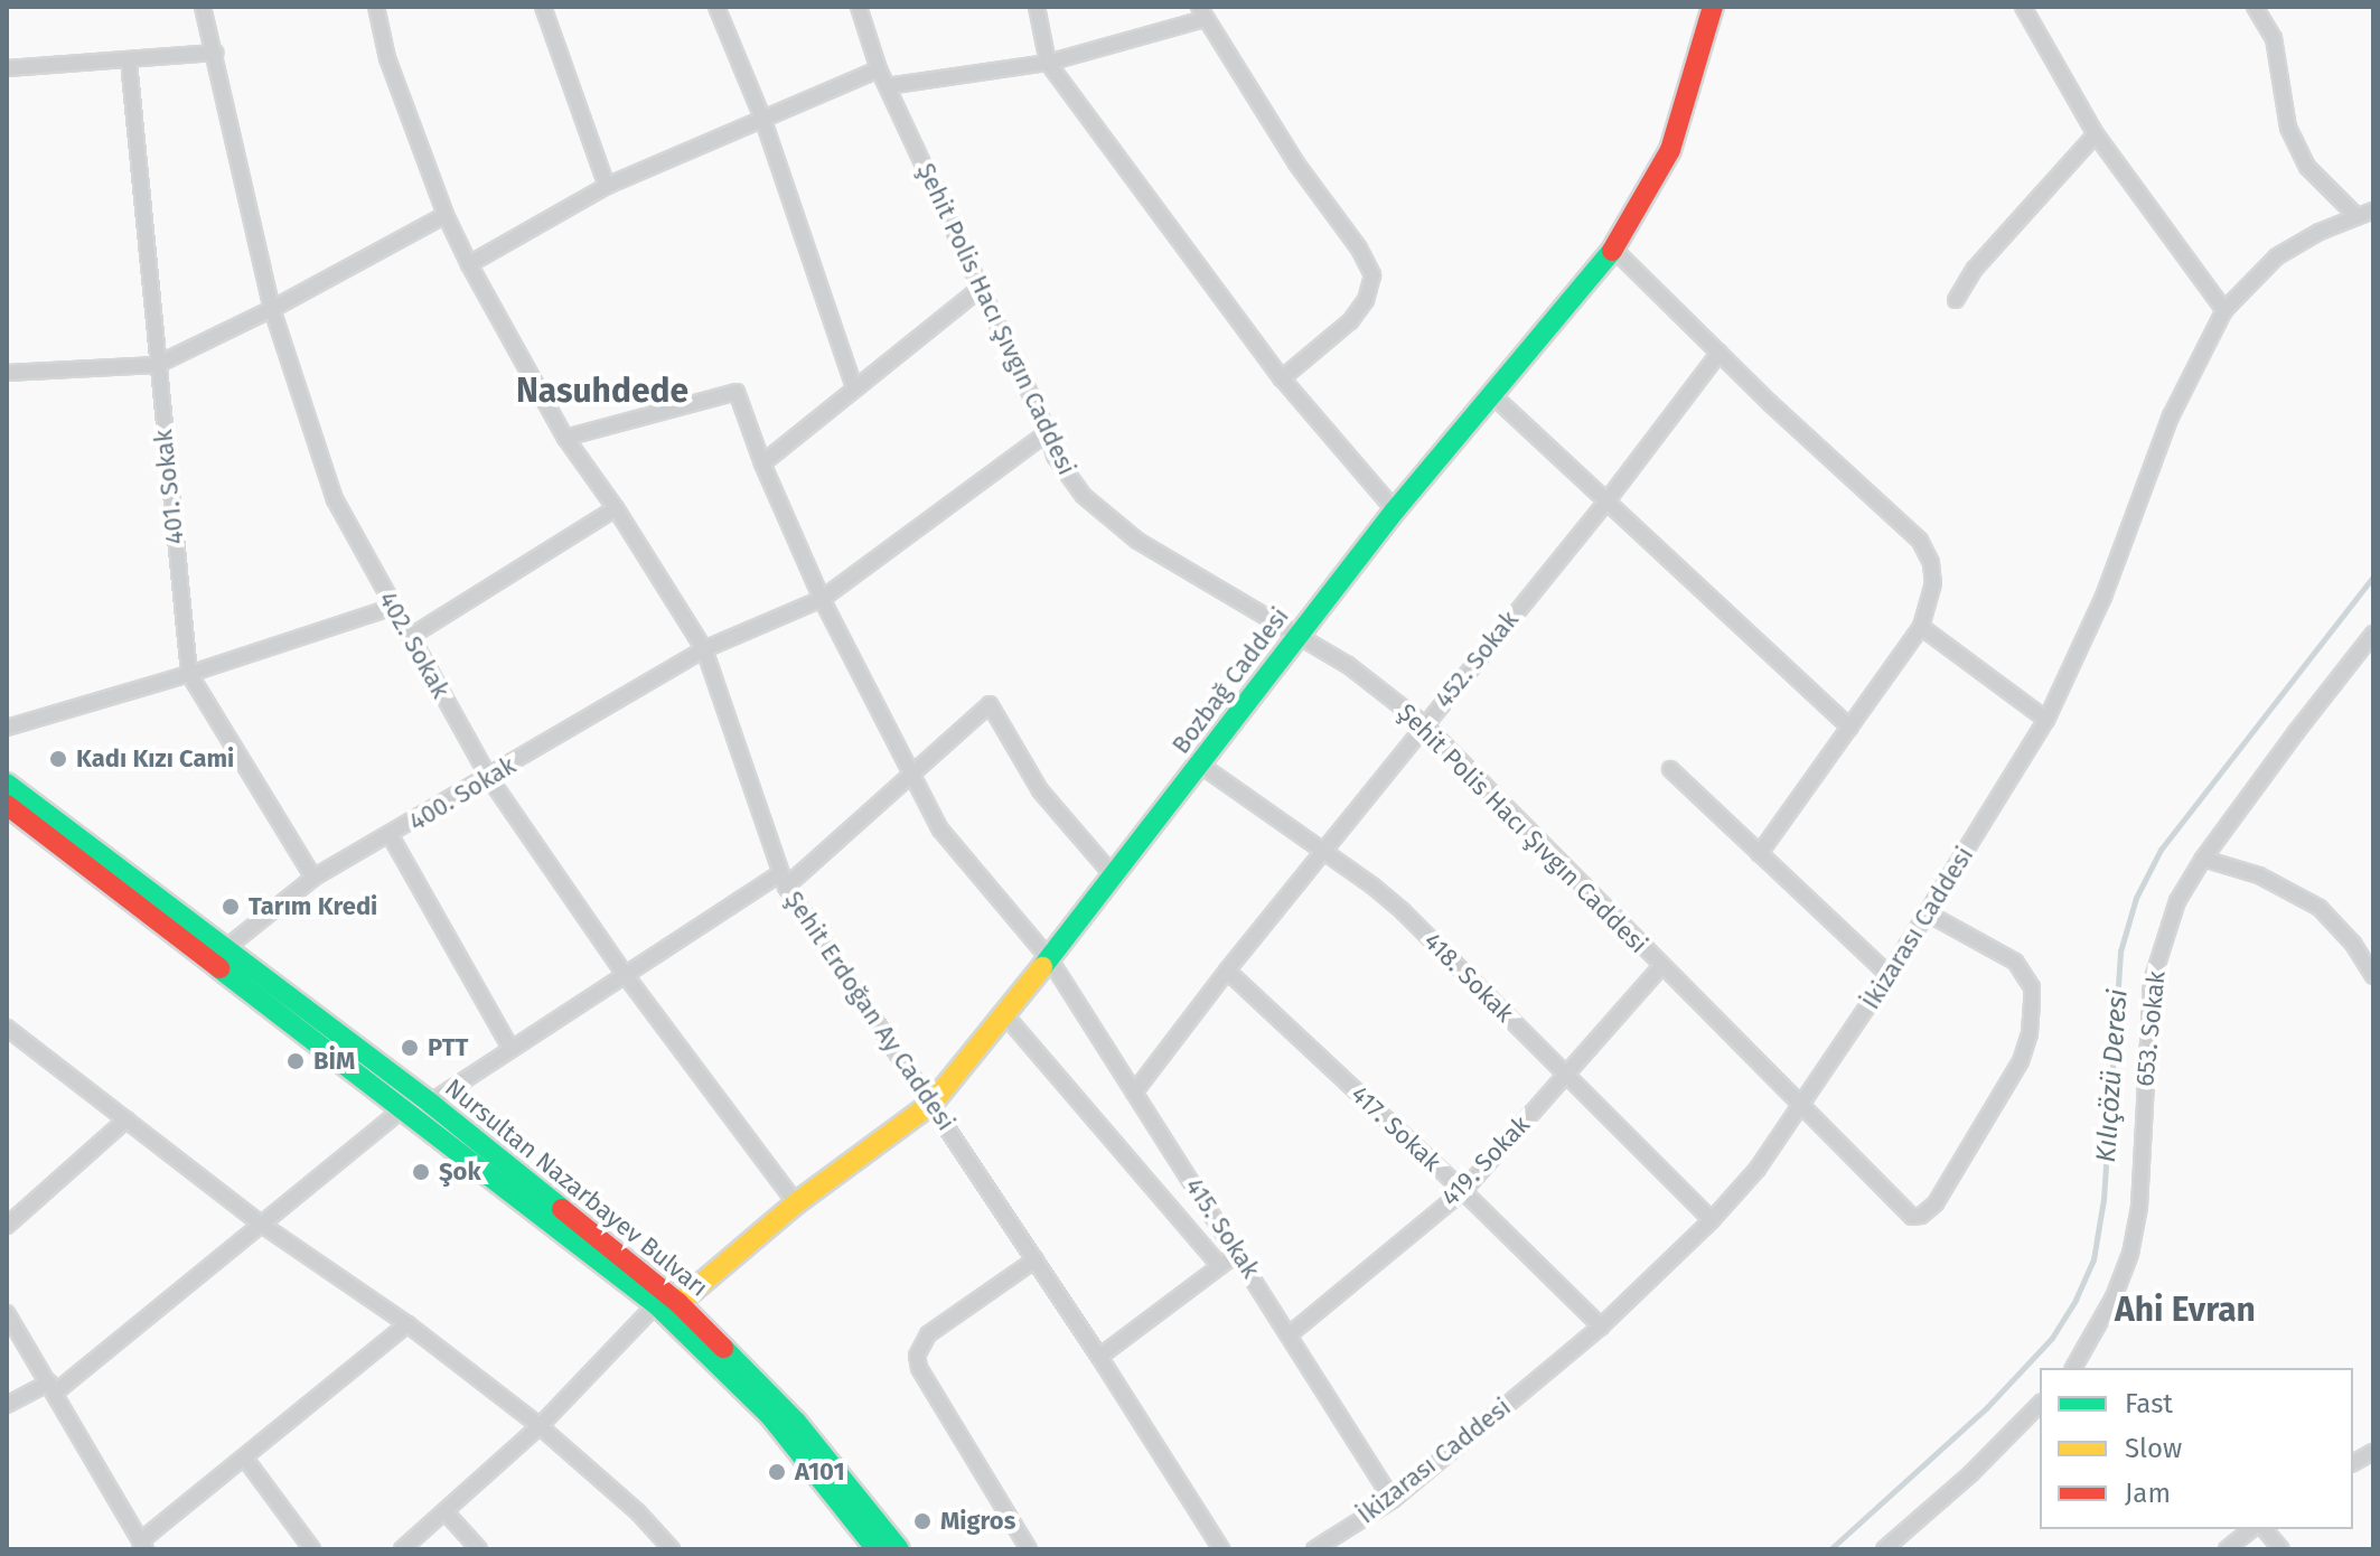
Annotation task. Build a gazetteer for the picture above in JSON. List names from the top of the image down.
{
  "streets": {
    "main road": ["Bozbağ Caddesi", "Nursultan Nazarbayev Bulvarı"],
    "street": [
      "Şehit Polis Hacı Şıvgın Caddesi",
      "401. Sokak",
      "402. Sokak",
      "452. Sokak",
      "400. Sokak",
      "İkizarası Caddesi",
      "418. Sokak",
      "Şehit Erdoğan Ay Caddesi",
      "653. Sokak",
      "417. Sokak",
      "419. Sokak",
      "415. Sokak"
    ]
  },
  "crossings": [
    ["Şehit Polis Hacı Şıvgın Caddesi", "452. Sokak"],
    ["Şehit Polis Hacı Şıvgın Caddesi", "Bozbağ Caddesi"],
    ["Şehit Polis Hacı Şıvgın Caddesi", "400. Sokak"],
    ["Şehit Polis Hacı Şıvgın Caddesi", "İkizarası Caddesi"],
    ["Şehit Polis Hacı Şıvgın Caddesi", "419. Sokak"],
    ["401. Sokak", "400. Sokak"],
    ["402. Sokak", "Bozbağ Caddesi"],
    ["402. Sokak", "400. Sokak"],
    ["452. Sokak", "418. Sokak"],
    ["452. Sokak", "417. Sokak"],
    ["452. Sokak", "415. Sokak"],
    ["Bozbağ Caddesi", "418. Sokak"],
    ["Bozbağ Caddesi", "Şehit Erdoğan Ay Caddesi"],
    ["Bozbağ Caddesi", "Nursultan Nazarbayev Bulvarı"],
    ["Bozbağ Caddesi", "415. Sokak"],
    ["400. Sokak", "Şehit Erdoğan Ay Caddesi"],
    ["400. Sokak", "Nursultan Nazarbayev Bulvarı"],
    ["400. Sokak", "415. Sokak"],
    ["İkizarası Caddesi", "418. Sokak"],
    ["İkizarası Caddesi", "417. Sokak"],
    ["İkizarası Caddesi", "415. Sokak"],
    ["418. Sokak", "419. Sokak"],
    ["Şehit Erdoğan Ay Caddesi", "415. Sokak"],
    ["417. Sokak", "419. Sokak"],
    ["419. Sokak", "415. Sokak"]
  ],
  "districts": ["Nasuhdede", "Ahi Evran"],
  "water": ["Kılıçözü Deresi"],
  "places": [
    "Kadı Kızı Cami",
    "Tarım Kredi",
    "PTT",
    "BİM",
    "Şok",
    "A101",
    "Migros"
  ],
  "legend": ["Fast", "Slow", "Jam"]
}
